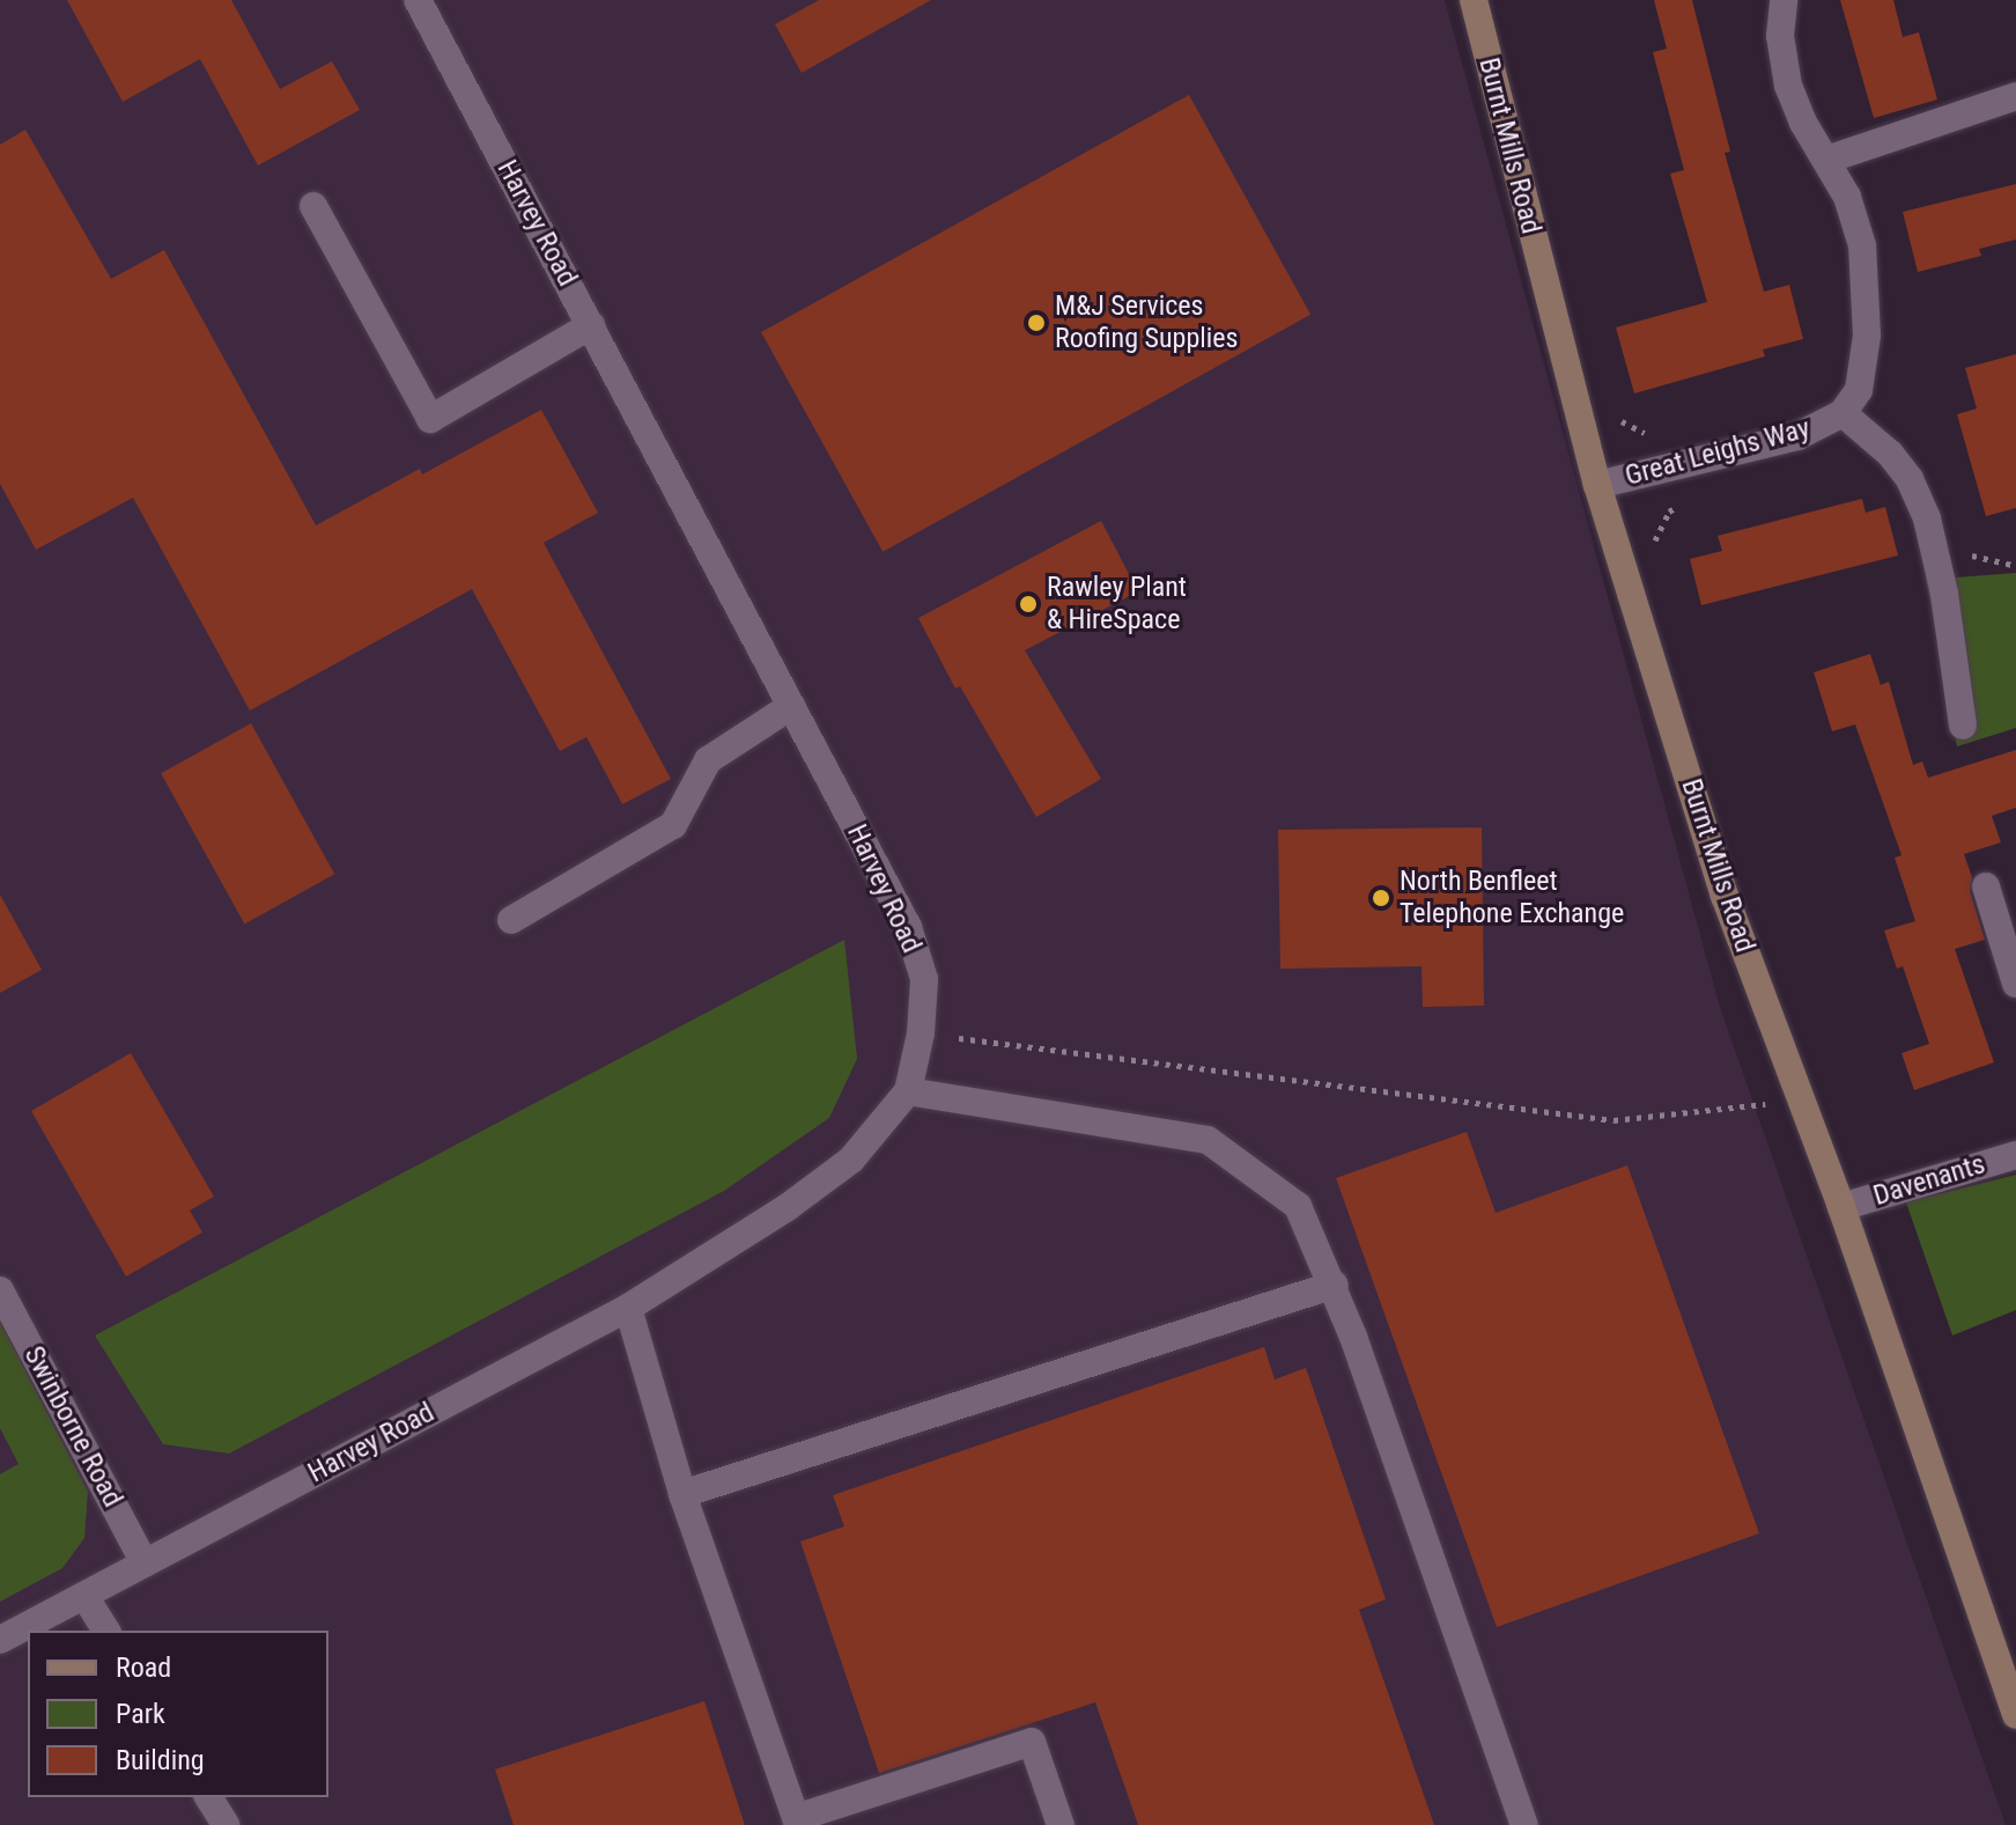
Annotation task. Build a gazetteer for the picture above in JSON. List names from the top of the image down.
{
  "streets": {
    "street": [
      "Burnt Mills Road",
      "Harvey Road",
      "Great Leighs Way",
      "Davenants",
      "Swinborne Road"
    ]
  },
  "crossings": [
    ["Burnt Mills Road", "Great Leighs Way"],
    ["Burnt Mills Road", "Davenants"],
    ["Harvey Road", "Swinborne Road"]
  ],
  "places": ["M&J Services Roofing Supplies", "Rawley Plant & HireSpace", "North Benfleet Telephone Exchange"],
  "legend": ["Road", "Park", "Building"]
}
